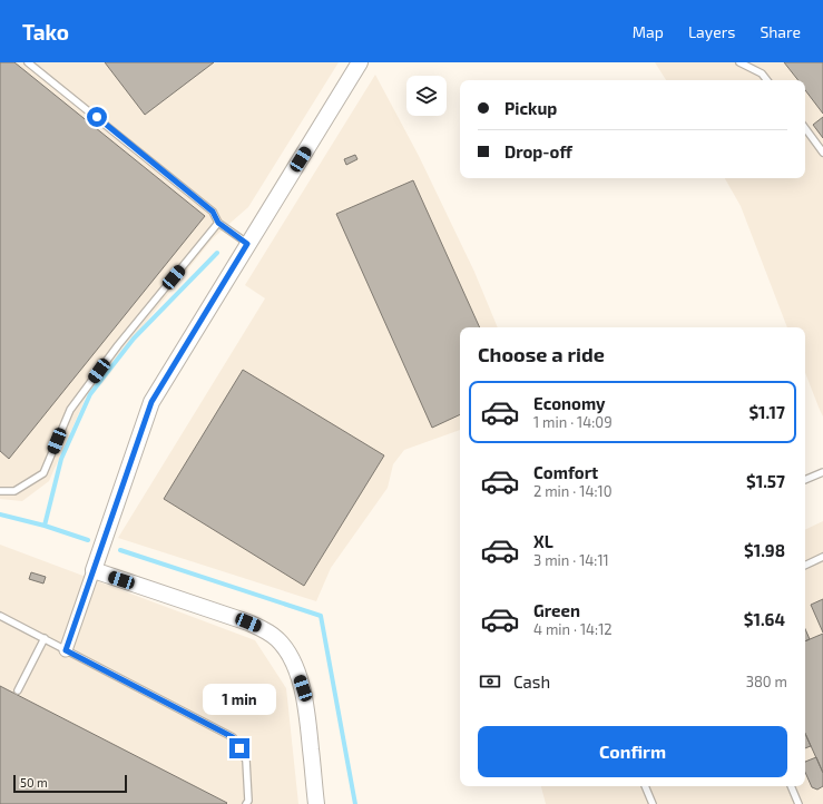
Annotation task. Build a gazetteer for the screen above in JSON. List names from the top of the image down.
{
  "scale_bar": "50 m",
  "page": {
    "header": "Tako",
    "nav": ["Map", "Layers", "Share"],
    "banner": ["Pickup", "Drop-off"],
    "heading": "Choose a ride",
    "list": [
      {
        "name": "Economy",
        "note": "1 min · 14:09",
        "value": "$1.17"
      },
      {
        "name": "Comfort",
        "note": "2 min · 14:10",
        "value": "$1.57"
      },
      {
        "name": "XL",
        "note": "3 min · 14:11",
        "value": "$1.98"
      },
      {
        "name": "Green",
        "note": "4 min · 14:12",
        "value": "$1.64"
      }
    ],
    "pay": ["Cash", "380 m"],
    "bubble": "1 min",
    "buttons": "Confirm",
    "scale": "50 m"
  }
}
